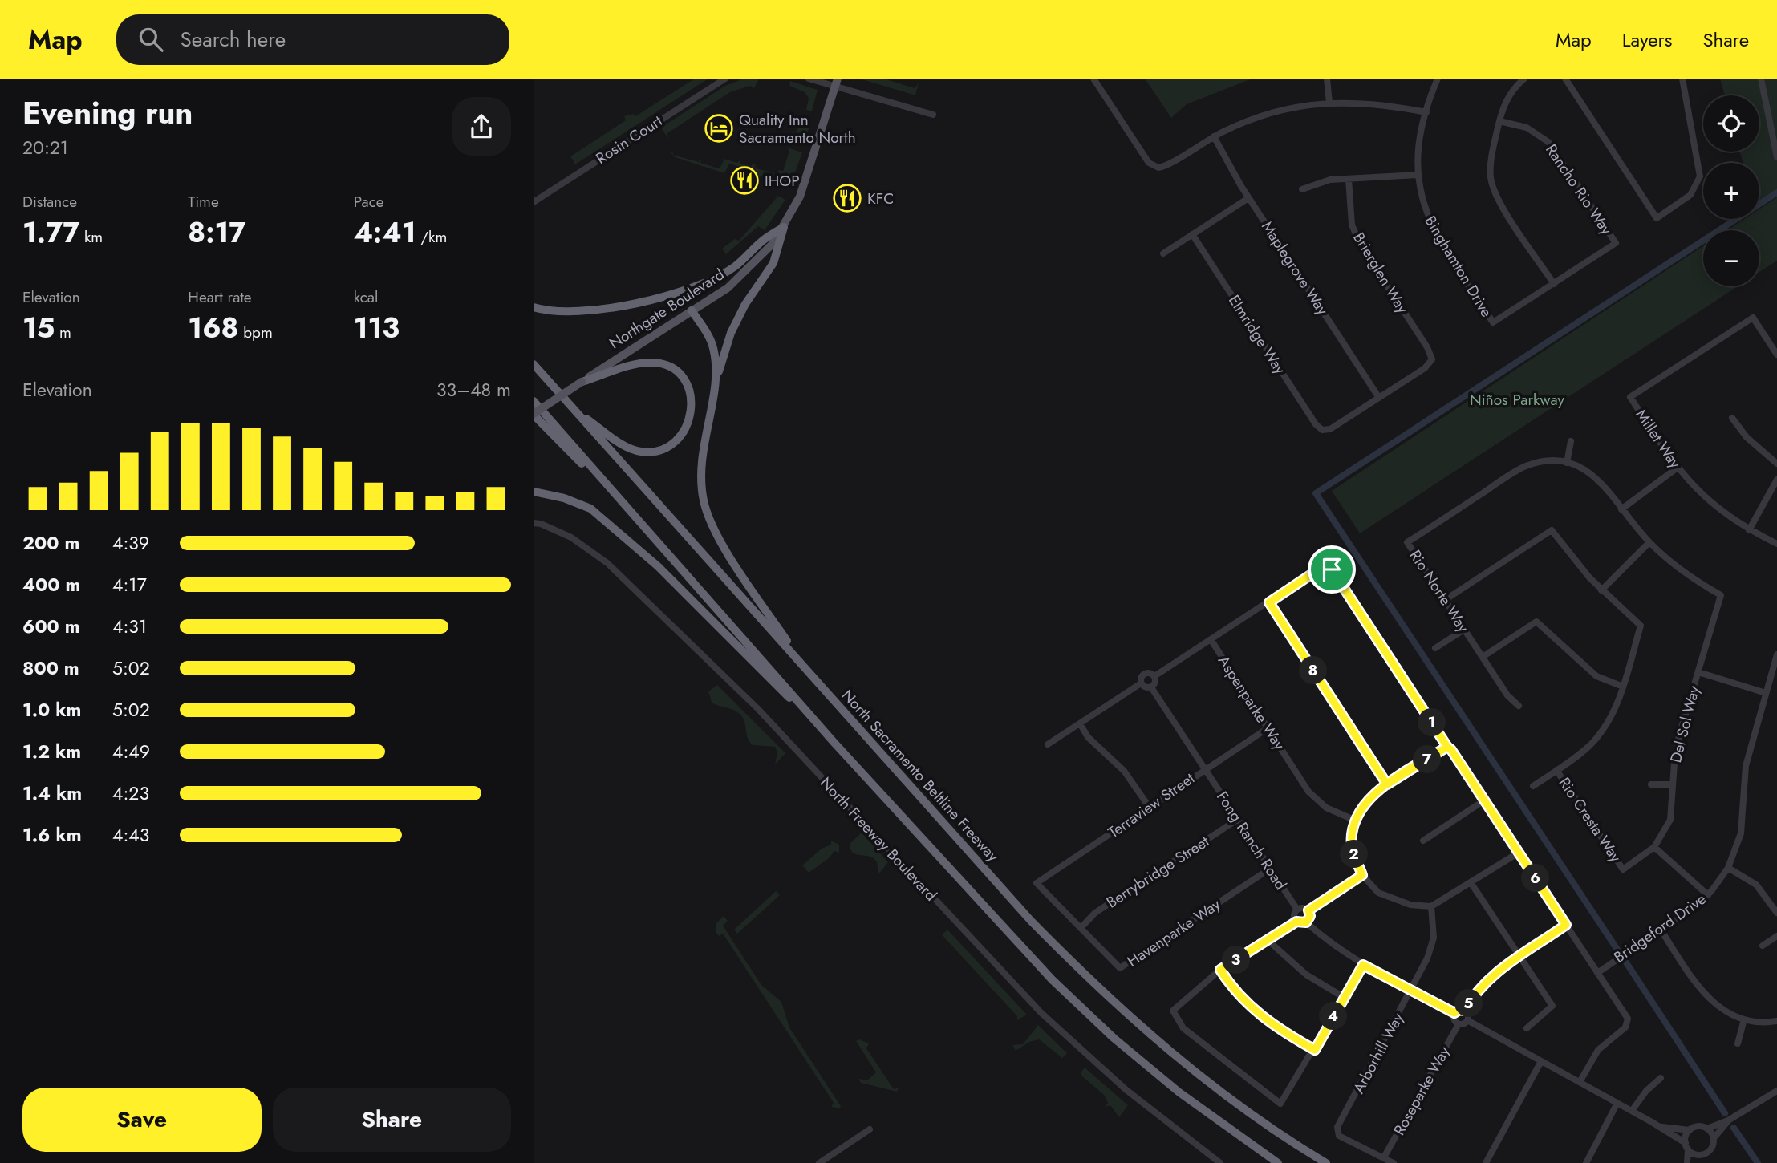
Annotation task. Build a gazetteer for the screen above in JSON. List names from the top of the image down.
{
  "streets": {
    "highway": ["North Sacramento Beltline Freeway"],
    "main road": ["Northgate Boulevard"],
    "street": [
      "Rosin Court",
      "Rancho Rio Way",
      "Binghamton Drive",
      "Maplegrove Way",
      "Brierglen Way",
      "Elmridge Way",
      "Millet Way",
      "Rio Norte Way",
      "Aspenparke Way",
      "Del Sol Way",
      "Terraview Street",
      "Rio Cresta Way",
      "North Freeway Boulevard",
      "Fong Ranch Road",
      "Berrybridge Street",
      "Bridgeford Drive",
      "Havenparke Way",
      "Arborhill Way",
      "Roseparke Way"
    ]
  },
  "crossings": [
    ["Rancho Rio Way", "Binghamton Drive"],
    ["Maplegrove Way", "Brierglen Way"],
    ["Maplegrove Way", "Elmridge Way"],
    ["Brierglen Way", "Elmridge Way"],
    ["Aspenparke Way", "Terraview Street"],
    ["Aspenparke Way", "Fong Ranch Road"],
    ["Aspenparke Way", "Arborhill Way"],
    ["Del Sol Way", "Rio Cresta Way"],
    ["Terraview Street", "Fong Ranch Road"],
    ["Terraview Street", "Havenparke Way"],
    ["Fong Ranch Road", "Berrybridge Street"],
    ["Fong Ranch Road", "Havenparke Way"],
    ["Berrybridge Street", "Havenparke Way"],
    ["Arborhill Way", "Roseparke Way"]
  ],
  "parks": ["Niños Parkway"],
  "places": {
    "hotel": ["Quality Inn Sacramento North"],
    "restaurant": ["IHOP", "KFC"]
  },
  "page": {
    "header": "Map",
    "search": "Search here",
    "nav": ["Map", "Layers", "Share"],
    "heading": ["Evening run", "20:21"],
    "map_buttons": ["+", "−"],
    "stats": [
      ["Distance", "1.77 km"],
      ["Time", "8:17"],
      ["Pace", "4:41 /km"],
      ["Elevation", "15 m"],
      ["Heart rate", "168 bpm"],
      ["kcal", "113"]
    ],
    "chart": ["Elevation", "33–48 m"],
    "list": [
      {
        "name": "200 m",
        "note": "4:39"
      },
      {
        "name": "400 m",
        "note": "4:17"
      },
      {
        "name": "600 m",
        "note": "4:31"
      },
      {
        "name": "800 m",
        "note": "5:02"
      },
      {
        "name": "1.0 km",
        "note": "5:02"
      },
      {
        "name": "1.2 km",
        "note": "4:49"
      },
      {
        "name": "1.4 km",
        "note": "4:23"
      },
      {
        "name": "1.6 km",
        "note": "4:43"
      }
    ],
    "pins": [
      "8",
      "1",
      "7",
      "2",
      "6",
      "3",
      "5",
      "4"
    ],
    "buttons": ["Save", "Share"]
  }
}
